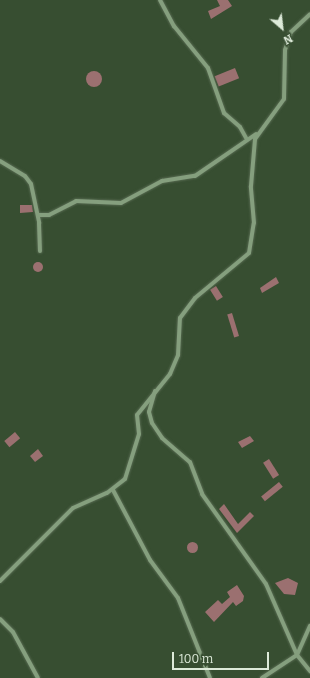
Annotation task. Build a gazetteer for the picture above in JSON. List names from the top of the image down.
{
  "scale_bar": "100 m",
  "north": "bottom right"
}
